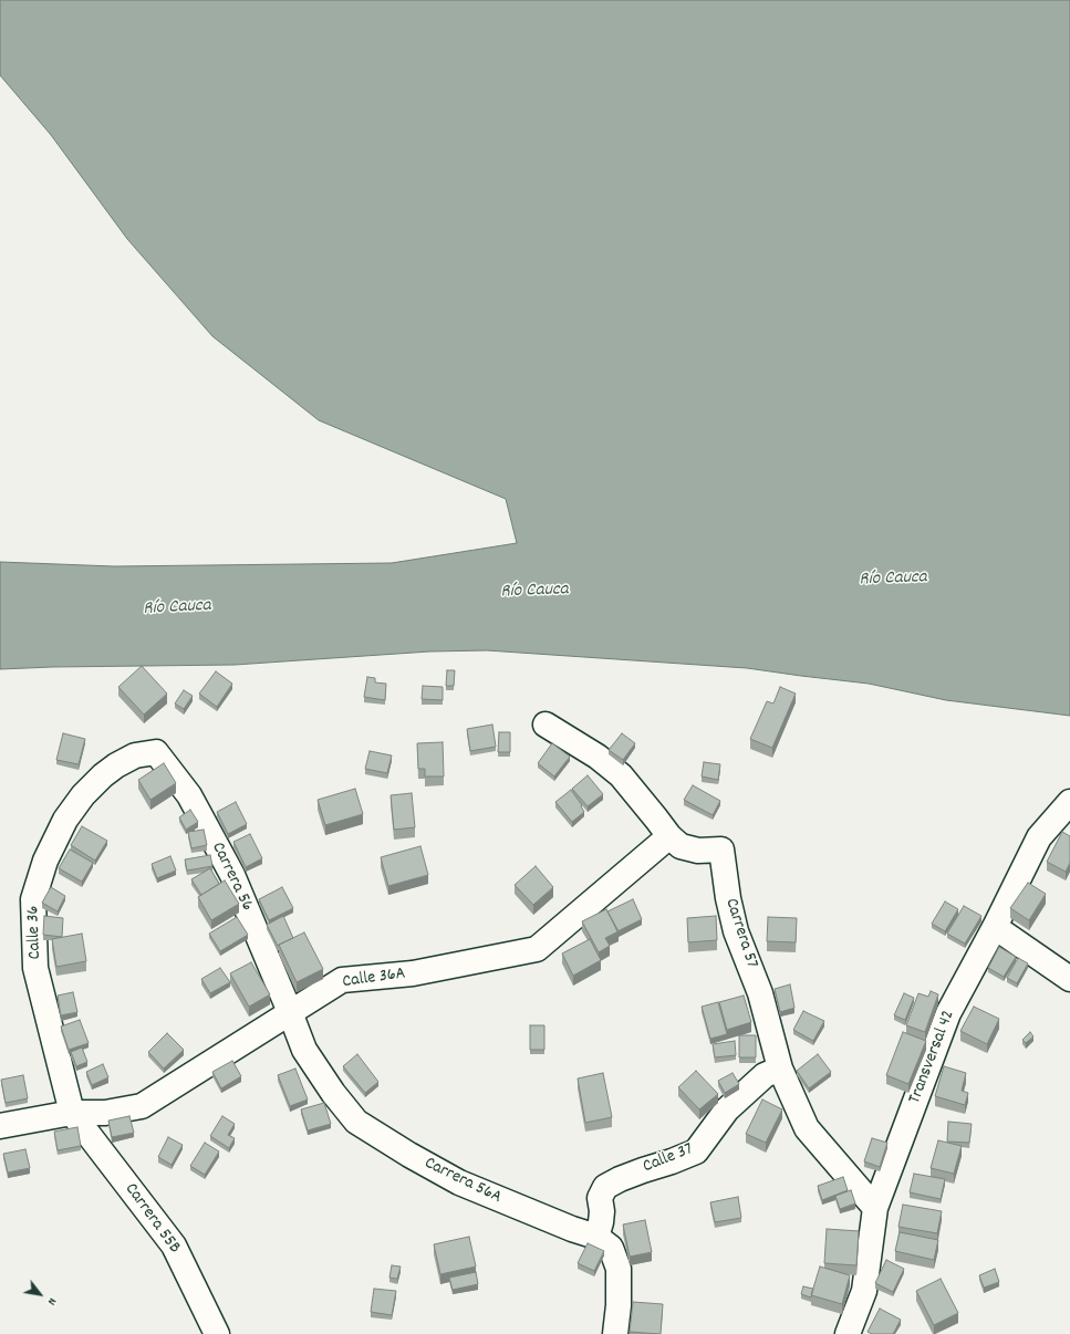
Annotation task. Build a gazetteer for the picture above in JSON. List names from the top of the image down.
{
  "streets": {
    "street": [
      "Carrera 56",
      "Calle 36",
      "Carrera 57",
      "Calle 36A",
      "Transversal 42",
      "Calle 37",
      "Carrera 56A",
      "Carrera 55B"
    ]
  },
  "crossings": [
    ["Carrera 56", "Calle 36"],
    ["Carrera 56", "Calle 36A"],
    ["Carrera 56", "Carrera 56A"],
    ["Calle 36", "Calle 36A"],
    ["Calle 36", "Carrera 55B"],
    ["Carrera 57", "Calle 36A"],
    ["Carrera 57", "Transversal 42"],
    ["Carrera 57", "Calle 37"],
    ["Calle 36A", "Carrera 56A"],
    ["Calle 36A", "Carrera 55B"],
    ["Calle 37", "Carrera 56A"]
  ],
  "water": ["Río Cauca"],
  "north": "bottom right"
}
